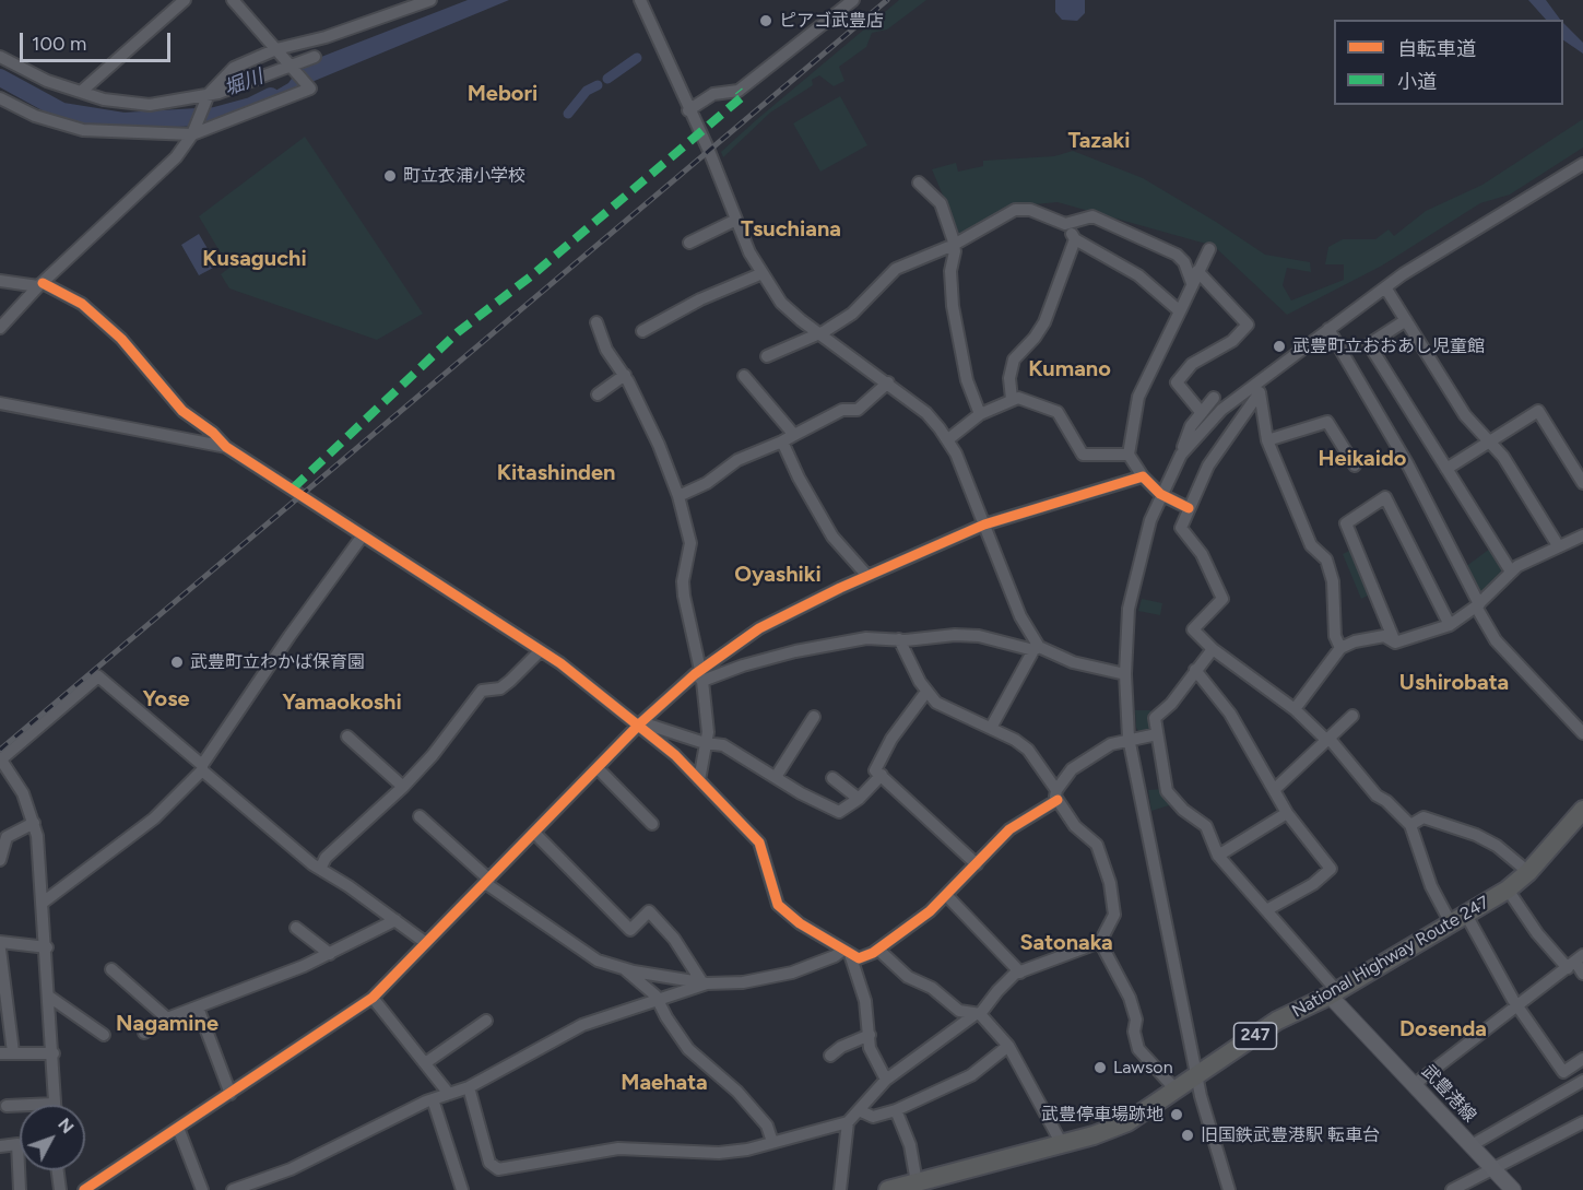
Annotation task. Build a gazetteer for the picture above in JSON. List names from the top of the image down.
{
  "streets": {
    "highway": ["National Highway Route 247", "247"],
    "main road": ["武豊港線"]
  },
  "crossings": [
    ["National Highway Route 247", "武豊港線"]
  ],
  "districts": [
    "Mebori",
    "Tazaki",
    "Tsuchiana",
    "Kusaguchi",
    "Kumano",
    "Heikaido",
    "Kitashinden",
    "Oyashiki",
    "Ushirobata",
    "Yose",
    "Yamaokoshi",
    "Satonaka",
    "Nagamine",
    "Dosenda",
    "Maehata"
  ],
  "water": ["堀川"],
  "places": [
    "ピアゴ武豊店",
    "町立衣浦小学校",
    "武豊町立おおあし児童館",
    "武豊町立わかば保育園",
    "Lawson",
    "武豊停車場跡地",
    "旧国鉄武豊港駅 転車台"
  ],
  "legend": ["自転車道", "小道"],
  "scale_bar": "100 m",
  "north": "top right"
}
